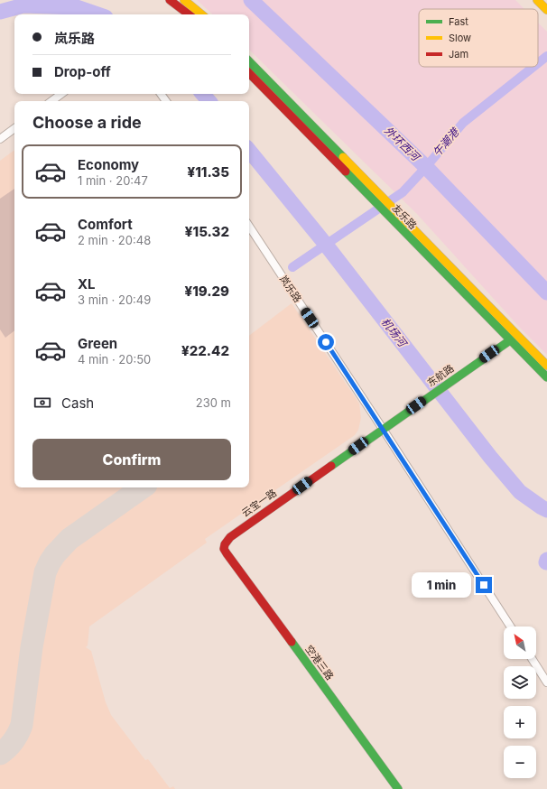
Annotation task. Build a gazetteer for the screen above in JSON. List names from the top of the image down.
{
  "streets": {
    "main road": [
      "友乐路",
      "东航路",
      "云宝一路",
      "空港三路"
    ],
    "street": ["岚乐路"]
  },
  "crossings": [
    ["友乐路", "东航路"],
    ["岚乐路", "东航路"],
    ["岚乐路", "云宝一路"],
    ["东航路", "云宝一路"],
    ["云宝一路", "空港三路"]
  ],
  "water": ["午潮港", "外环西河", "机场河"],
  "legend": ["Fast", "Slow", "Jam"],
  "north": "top left",
  "page": {
    "banner": ["岚乐路", "Drop-off"],
    "heading": "Choose a ride",
    "list": [
      {
        "name": "Economy",
        "note": "1 min · 20:47",
        "value": "¥11.35"
      },
      {
        "name": "Comfort",
        "note": "2 min · 20:48",
        "value": "¥15.32"
      },
      {
        "name": "XL",
        "note": "3 min · 20:49",
        "value": "¥19.29"
      },
      {
        "name": "Green",
        "note": "4 min · 20:50",
        "value": "¥22.42"
      }
    ],
    "pay": ["Cash", "230 m"],
    "buttons": "Confirm",
    "bubble": "1 min",
    "map_buttons": ["+", "−"]
  }
}
